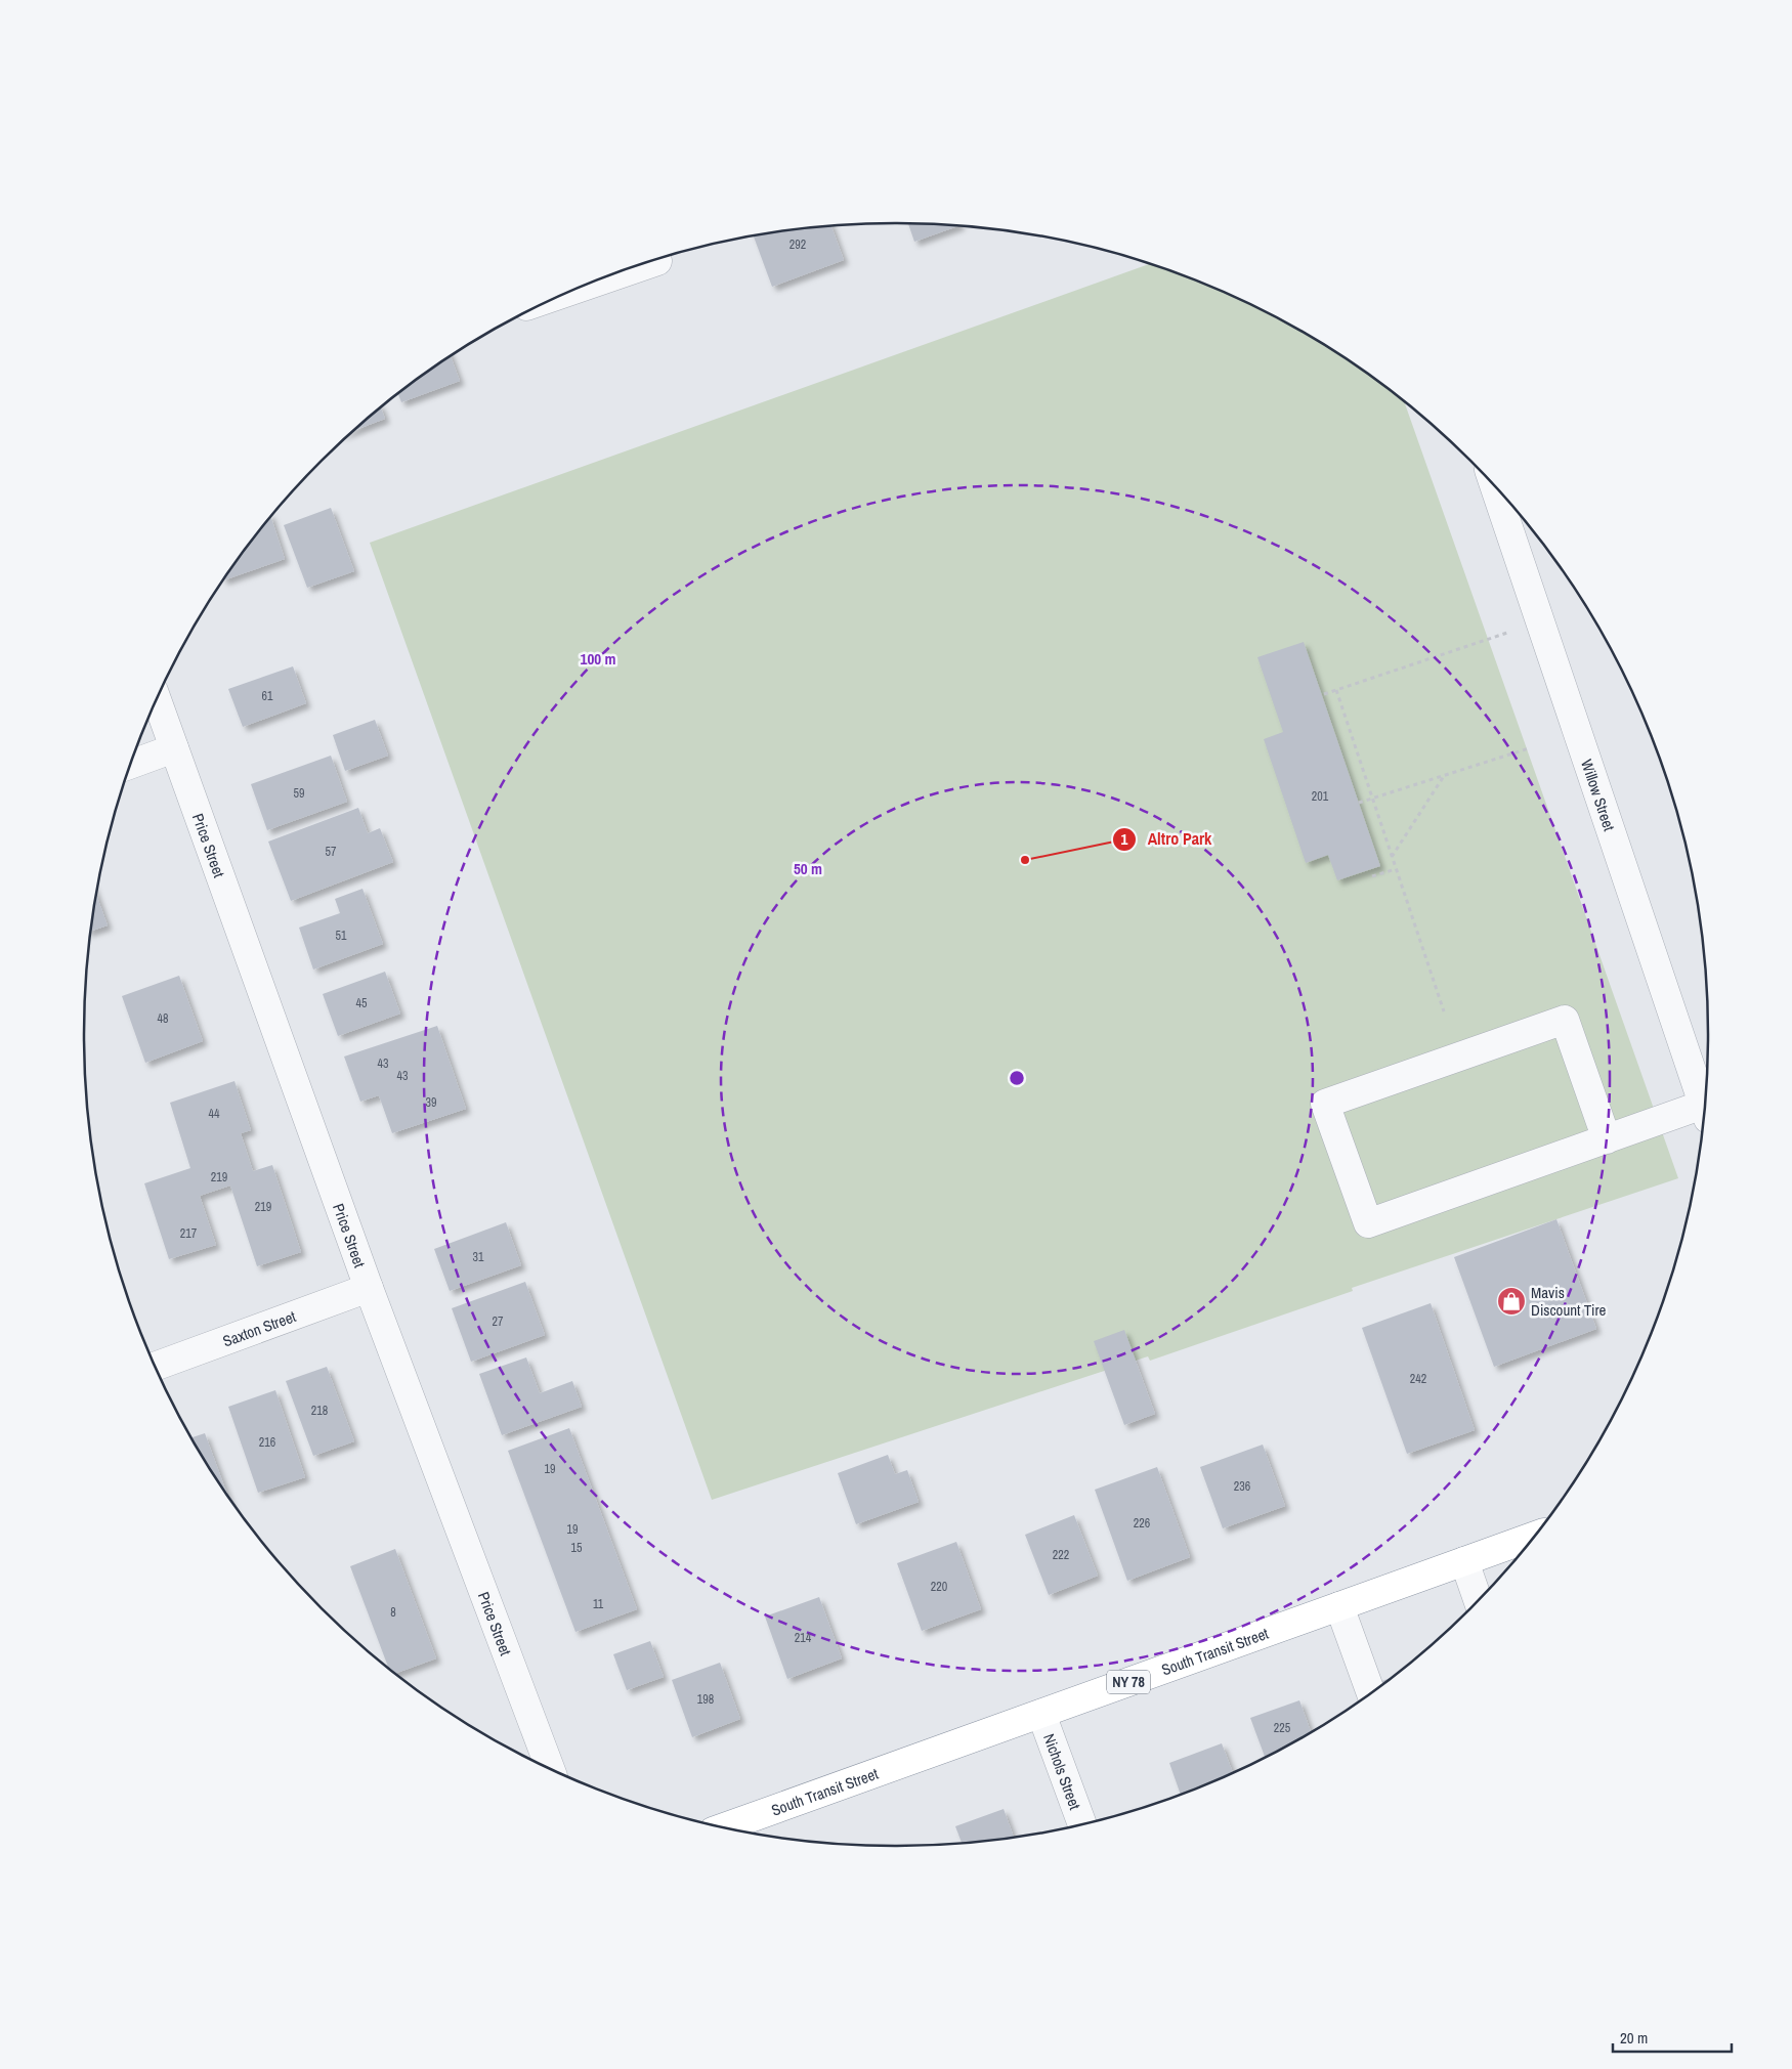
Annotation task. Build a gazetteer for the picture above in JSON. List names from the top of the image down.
{
  "streets": {
    "highway": ["South Transit Street", "NY 78"],
    "street": [
      "Willow Street",
      "Price Street",
      "Saxton Street",
      "Nichols Street"
    ]
  },
  "crossings": [
    ["Price Street", "Saxton Street"],
    ["South Transit Street", "Nichols Street"]
  ],
  "places": {
    "other": ["Altro Park"],
    "shop": ["Mavis Discount Tire"]
  },
  "house_numbers": [
    "292",
    "61",
    "59",
    "201",
    "57",
    "51",
    "45",
    "48",
    "43",
    "43",
    "39",
    "44",
    "219",
    "219",
    "217",
    "31",
    "27",
    "242",
    "218",
    "216",
    "19",
    "236",
    "226",
    "19",
    "15",
    "222",
    "220",
    "11",
    "8",
    "214",
    "198",
    "225"
  ],
  "scale_bar": "20 m",
  "rings": ["100 m", "50 m"]
}
